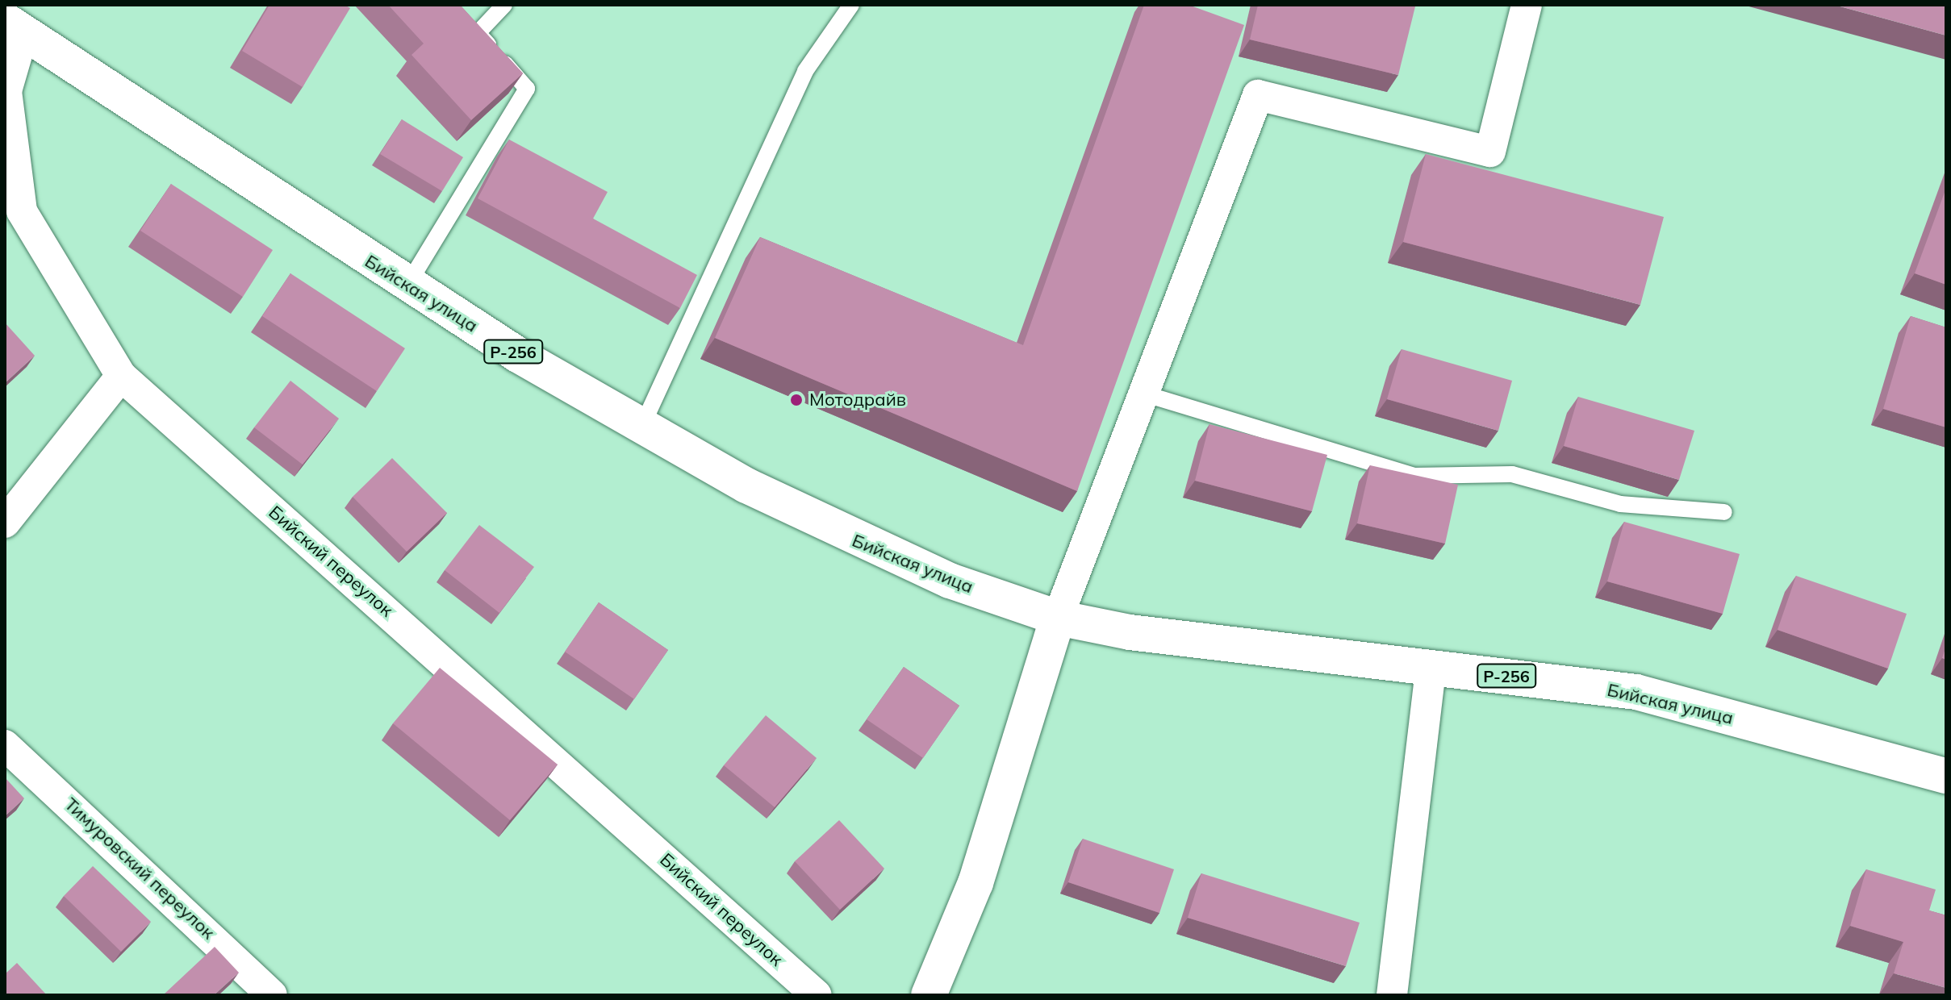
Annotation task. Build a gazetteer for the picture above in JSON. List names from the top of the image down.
{
  "streets": {
    "main road": ["Бийская улица", "Р-256"],
    "street": ["Бийский переулок", "Тимуровский переулок"]
  },
  "crossings": [
    ["Бийская улица", "Бийский переулок"]
  ],
  "places": ["Мотодрайв"]
}
